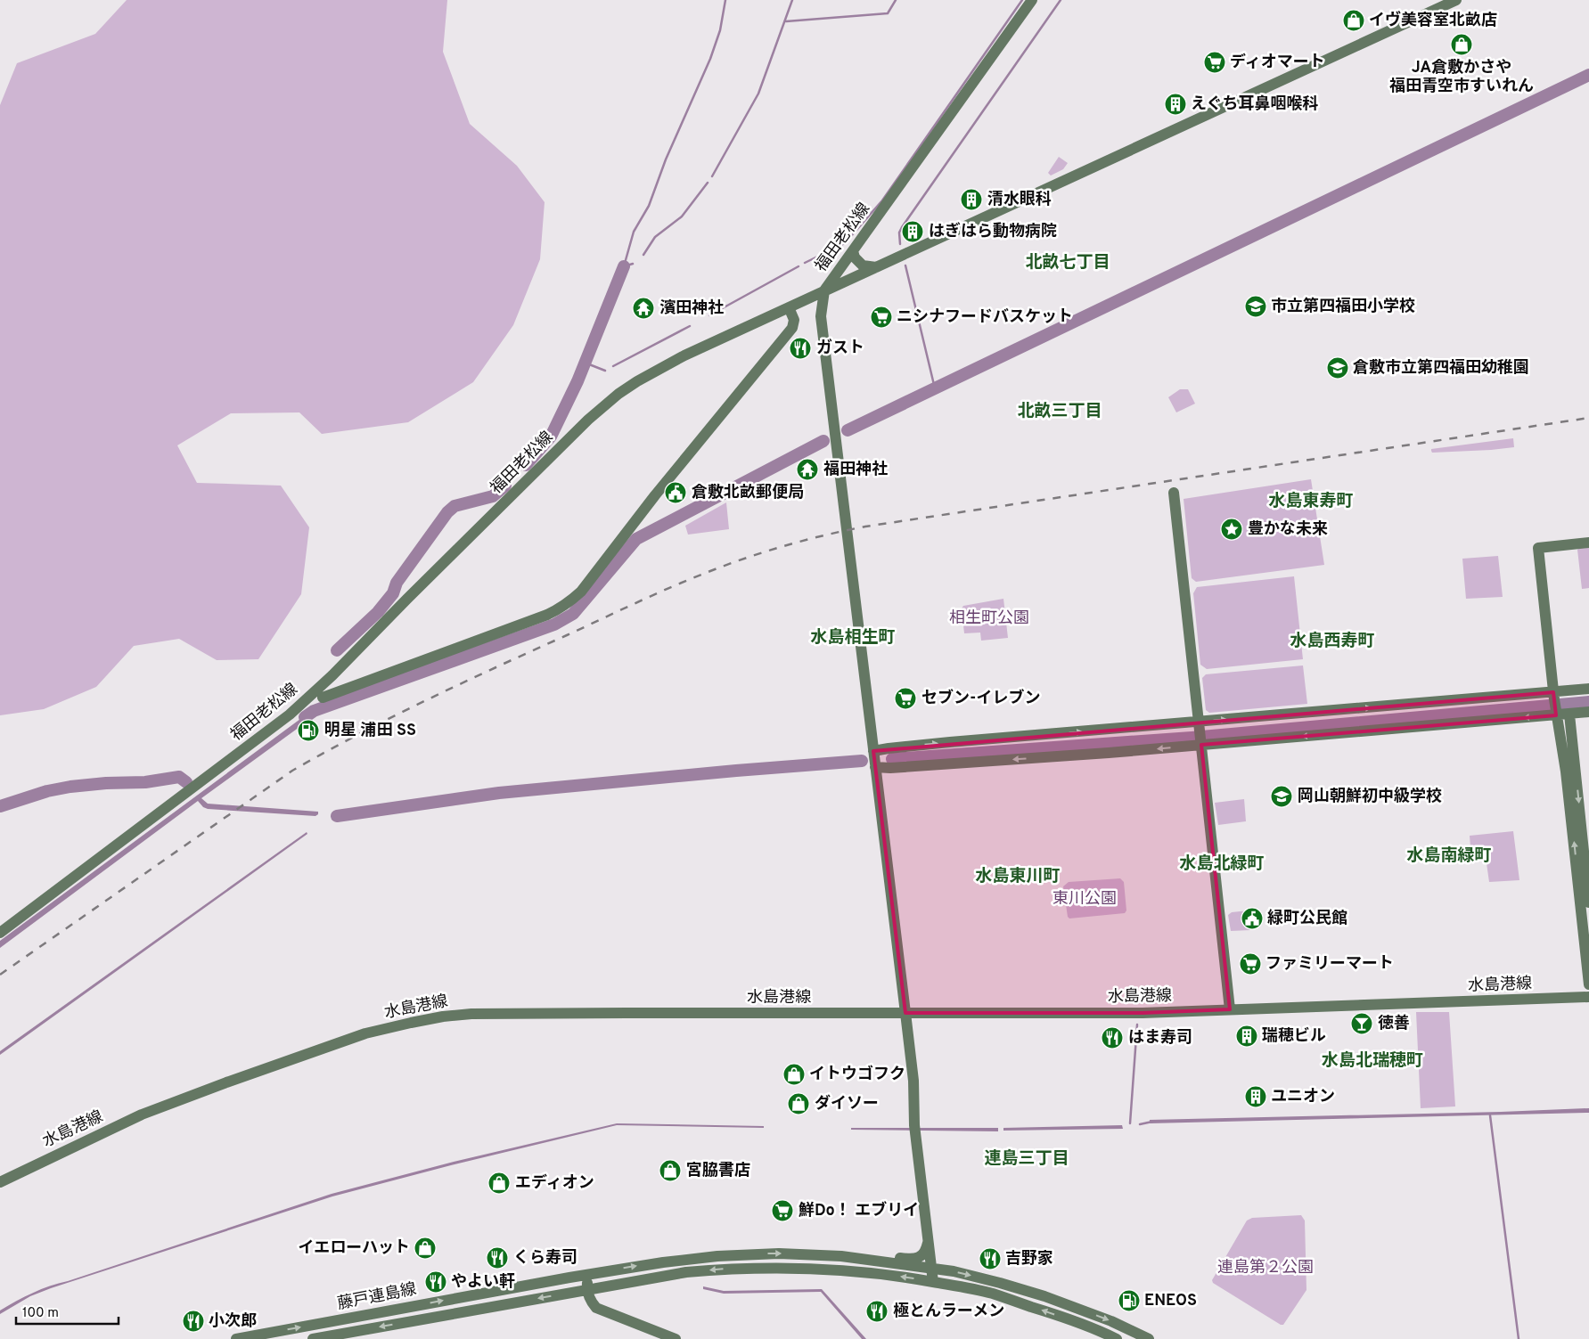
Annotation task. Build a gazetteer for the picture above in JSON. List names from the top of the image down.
{
  "streets": {
    "street": ["福田老松線", "水島港線", "藤戸連島線"]
  },
  "districts": [
    "北畝七丁目",
    "北畝三丁目",
    "水島東寿町",
    "水島相生町",
    "水島西寿町",
    "水島南緑町",
    "水島北緑町",
    "水島東川町",
    "水島北瑞穂町",
    "連島三丁目"
  ],
  "parks": ["相生町公園", "東川公園", "連島第２公園"],
  "places": {
    "shop": [
      "イヴ美容室北畝店",
      "JA倉敷かさや 福田青空市すいれん",
      "イトウゴフク",
      "ダイソー",
      "宮脇書店",
      "エディオン",
      "イエローハット"
    ],
    "supermarket": [
      "ディオマート",
      "ニシナフードバスケット",
      "セブン-イレブン",
      "ファミリーマート",
      "鮮Do！ エブリイ"
    ],
    "building": [
      "えぐち耳鼻咽喉科",
      "清水眼科",
      "はぎはら動物病院",
      "瑞穂ビル",
      "ユニオン"
    ],
    "school or university": ["市立第四福田小学校", "倉敷市立第四福田幼稚園", "岡山朝鮮初中級学校"],
    "temple": ["濱田神社", "福田神社"],
    "restaurant": [
      "ガスト",
      "はま寿司",
      "くら寿司",
      "吉野家",
      "やよい軒",
      "極とんラーメン",
      "小次郎"
    ],
    "public building": ["倉敷北畝郵便局", "緑町公民館"],
    "place": ["豊かな未来"],
    "fuel station": ["明星 浦田 SS", "ENEOS"],
    "bar": ["徳善"]
  },
  "scale_bar": "100 m"
}
